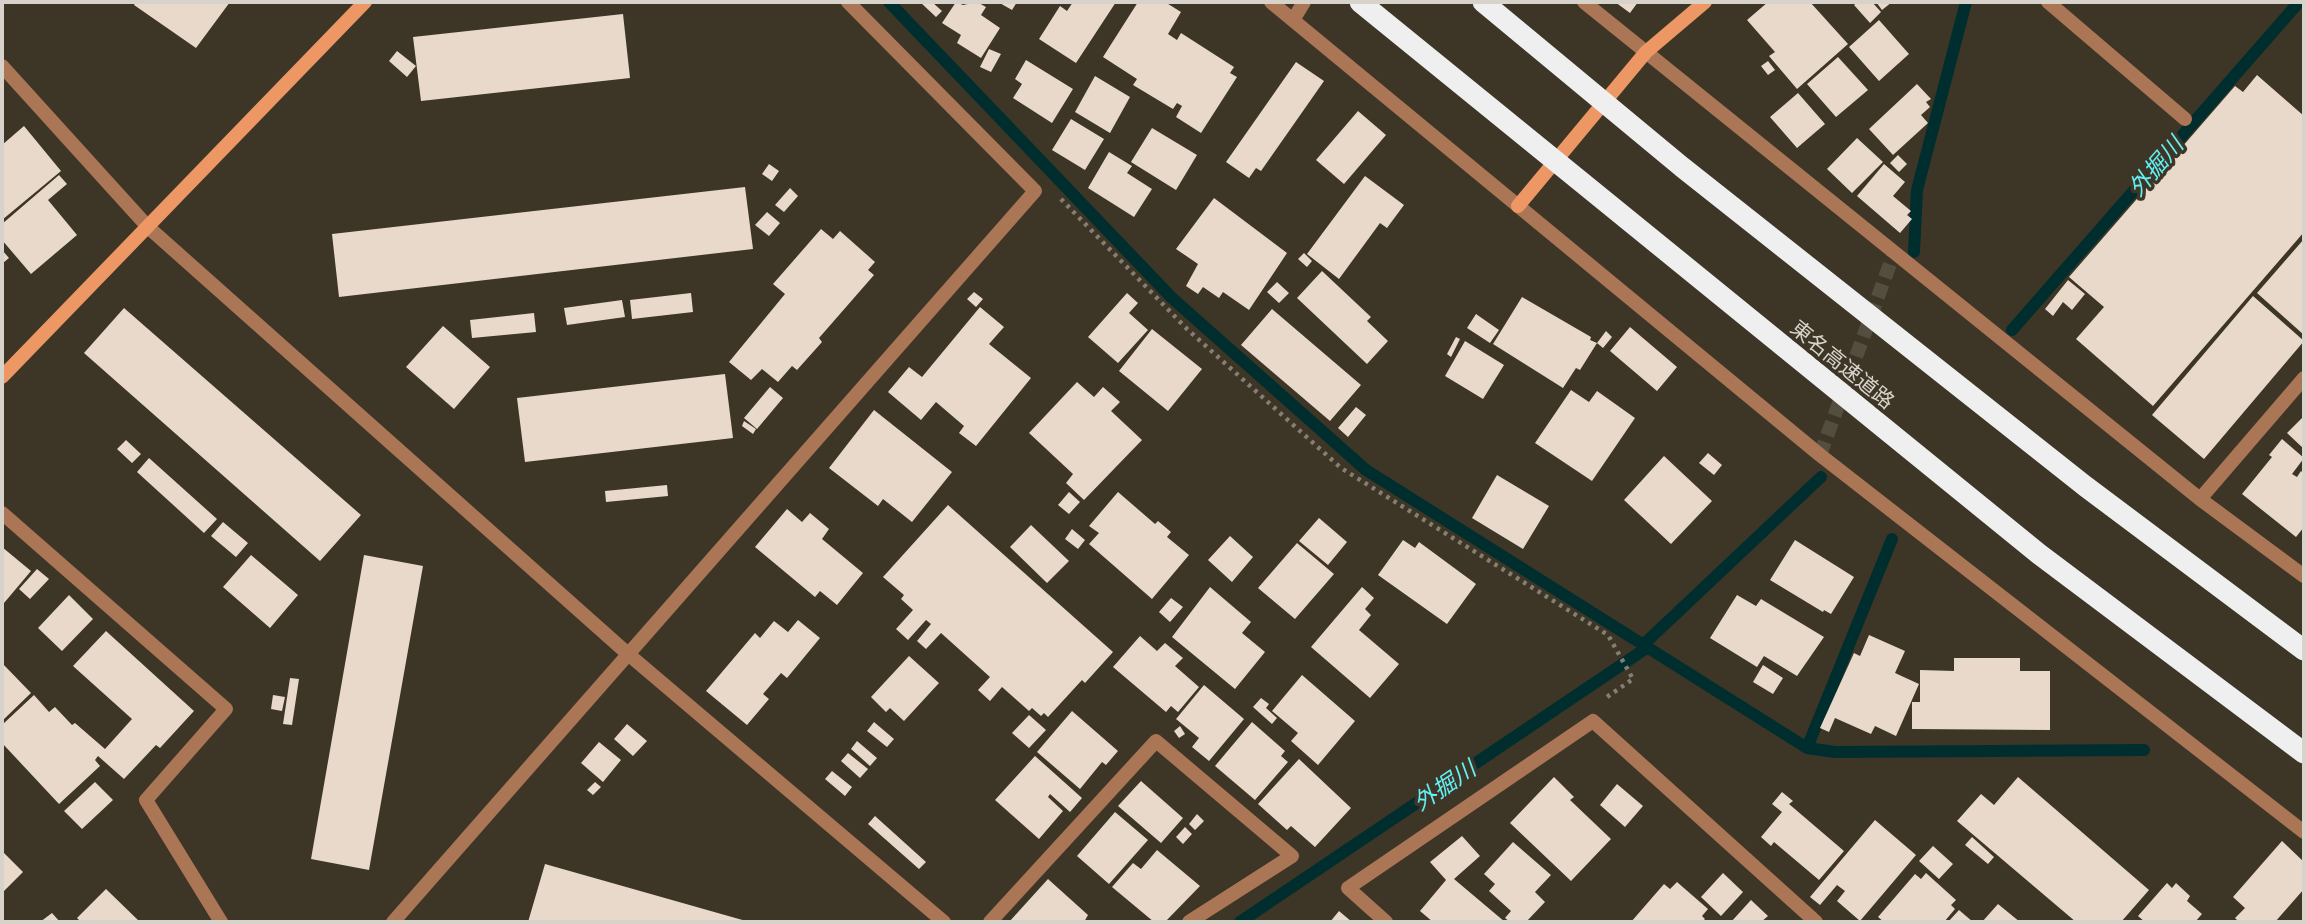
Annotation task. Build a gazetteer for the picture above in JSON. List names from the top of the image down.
{
  "streets": {
    "highway": ["東名高速道路"]
  },
  "water": ["外掘川"]
}
